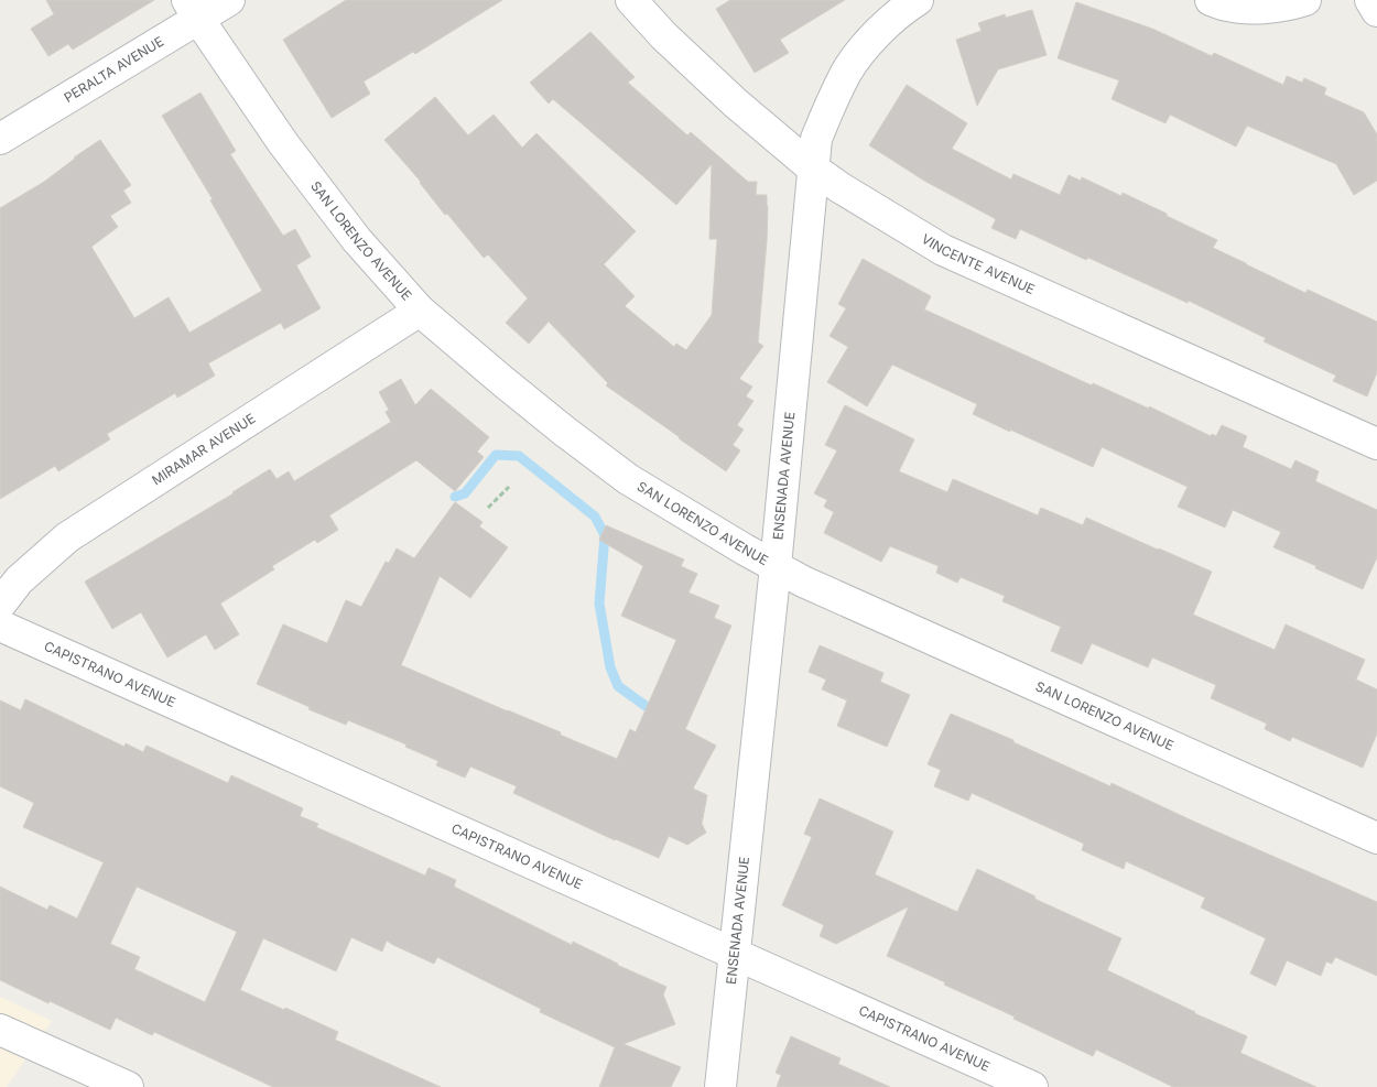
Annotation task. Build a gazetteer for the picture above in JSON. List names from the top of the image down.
{
  "streets": {
    "street": [
      "PERALTA AVENUE",
      "SAN LORENZO AVENUE",
      "VINCENTE AVENUE",
      "MIRAMAR AVENUE",
      "ENSENADA AVENUE",
      "CAPISTRANO AVENUE"
    ]
  },
  "crossings": [
    ["PERALTA AVENUE", "SAN LORENZO AVENUE"],
    ["SAN LORENZO AVENUE", "MIRAMAR AVENUE"],
    ["SAN LORENZO AVENUE", "ENSENADA AVENUE"],
    ["VINCENTE AVENUE", "ENSENADA AVENUE"],
    ["ENSENADA AVENUE", "CAPISTRANO AVENUE"]
  ]
}
